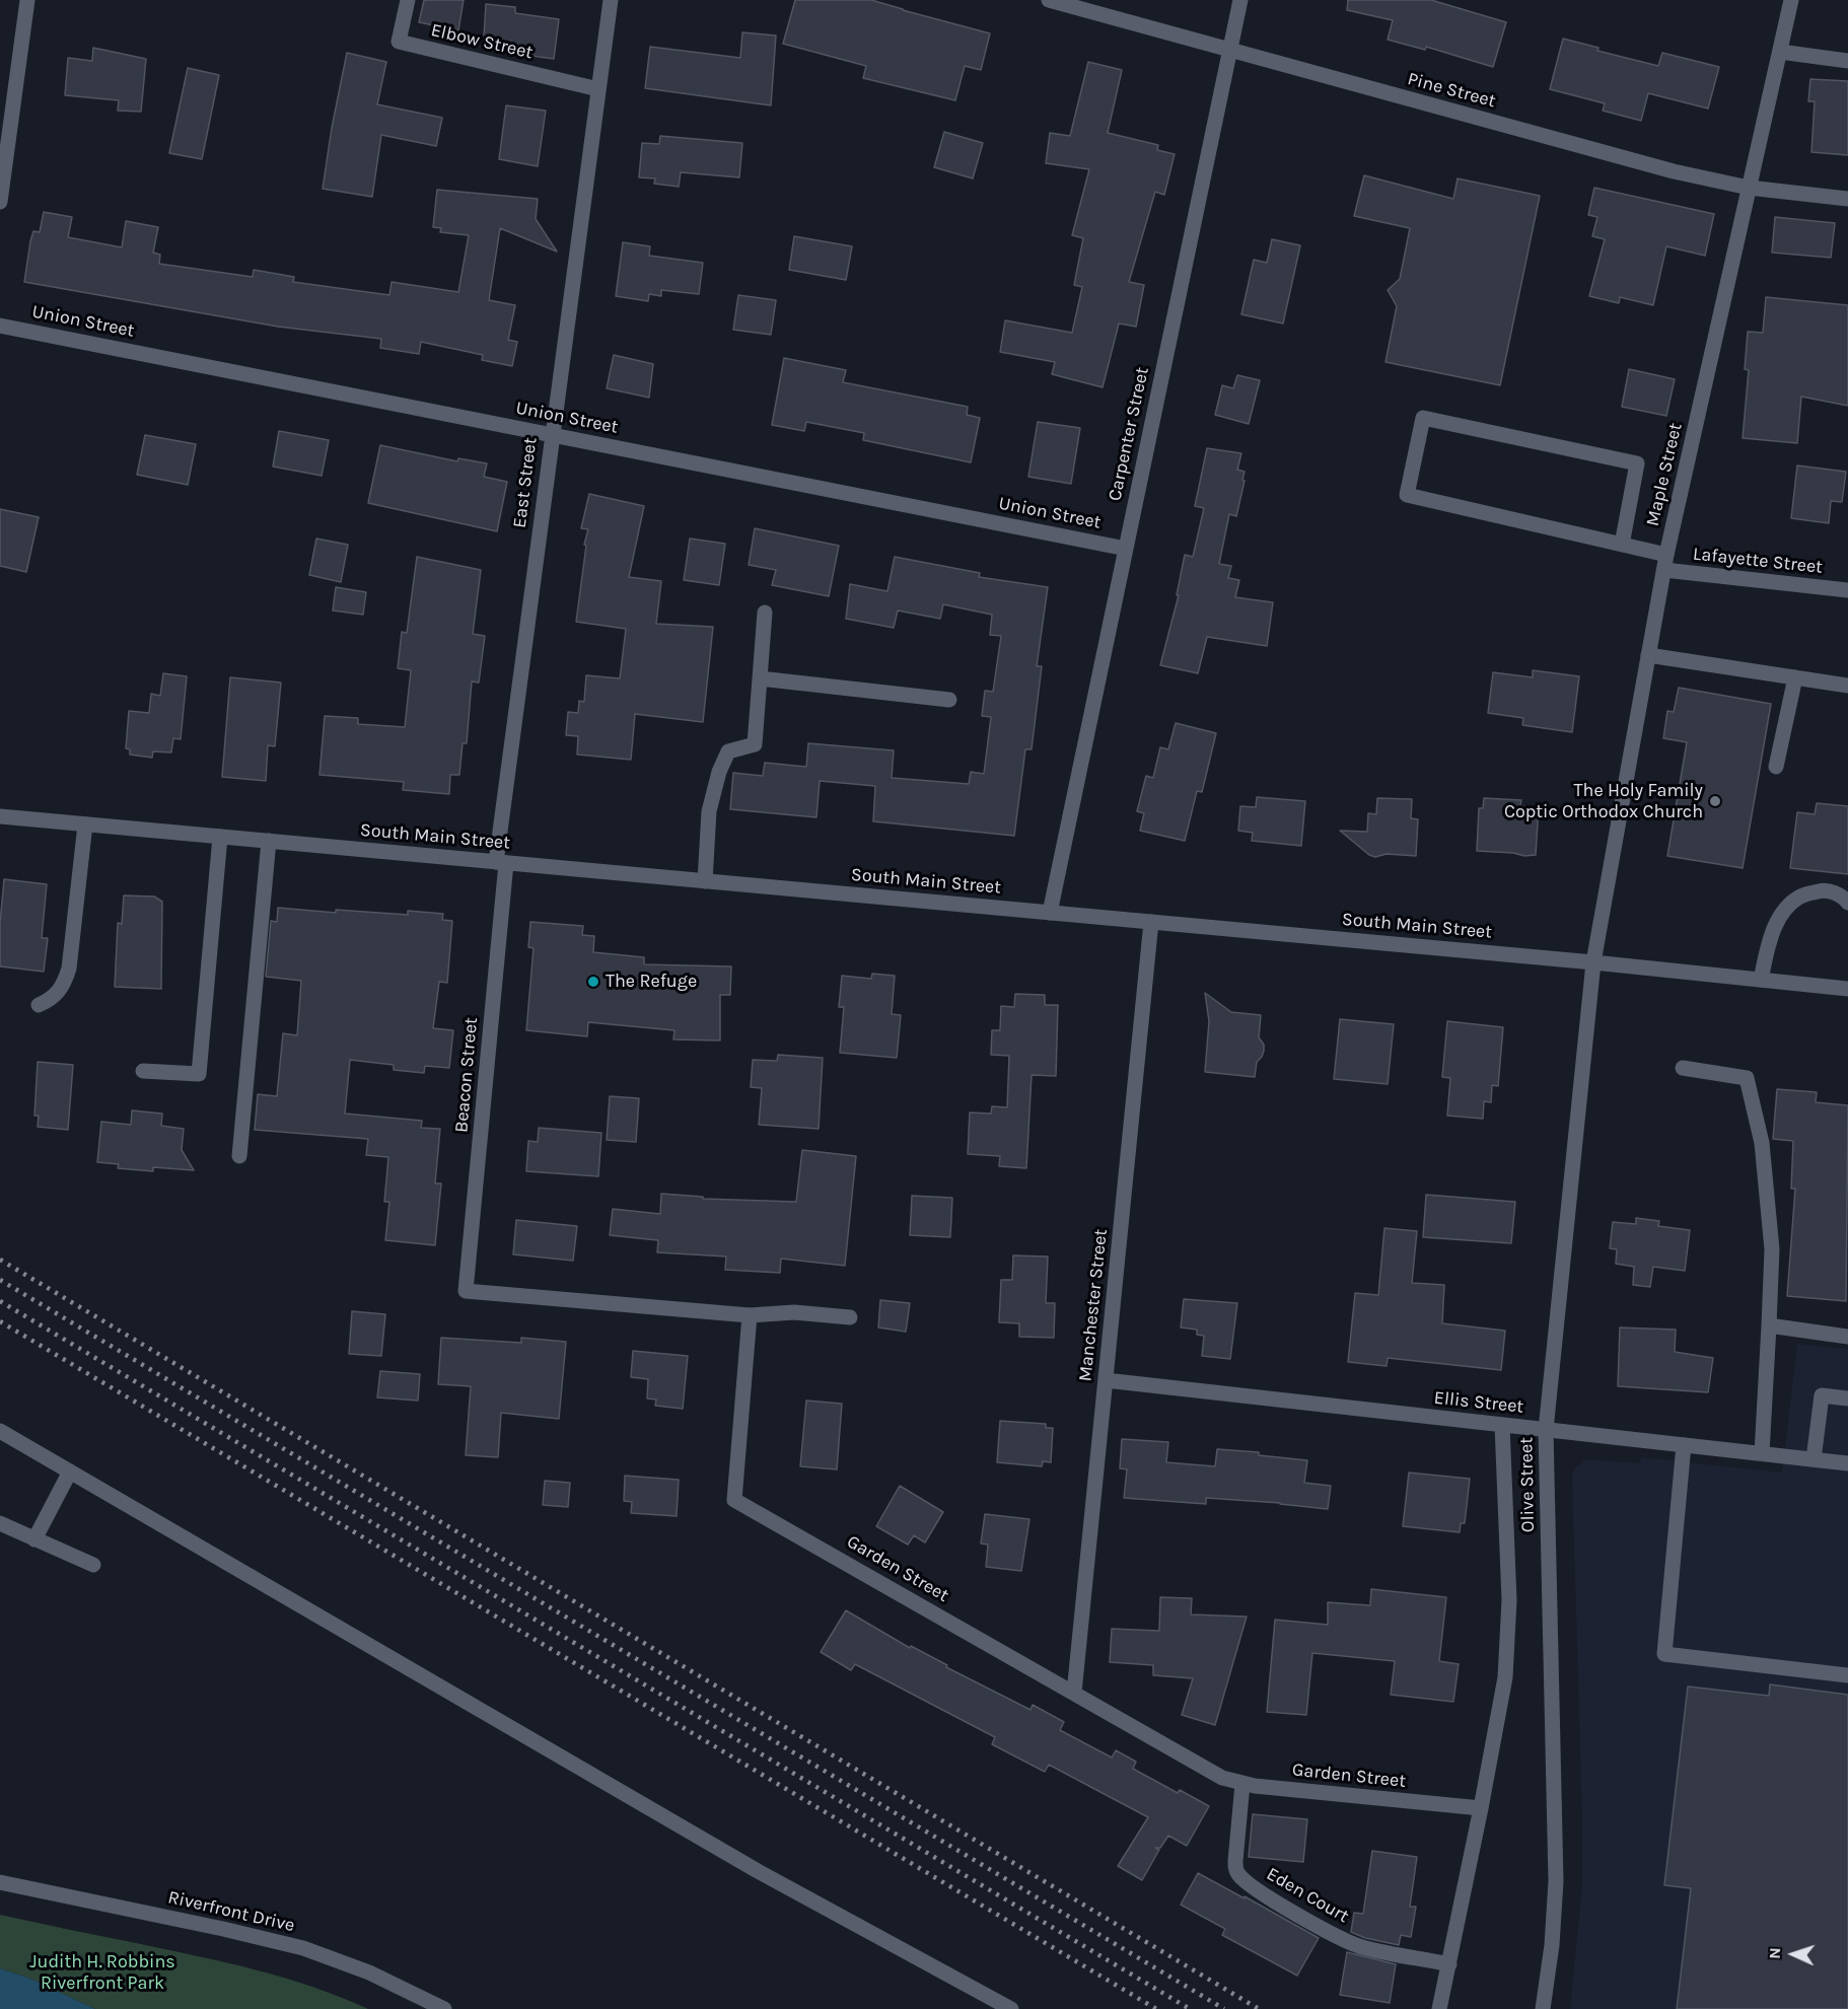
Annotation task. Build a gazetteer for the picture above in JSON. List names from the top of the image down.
{
  "streets": {
    "street": [
      "Elbow Street",
      "Pine Street",
      "Union Street",
      "Carpenter Street",
      "Maple Street",
      "East Street",
      "Lafayette Street",
      "South Main Street",
      "Beacon Street",
      "Manchester Street",
      "Ellis Street",
      "Olive Street",
      "Garden Street",
      "Eden Court",
      "Riverfront Drive"
    ]
  },
  "crossings": [
    ["Elbow Street", "East Street"],
    ["Pine Street", "Carpenter Street"],
    ["Pine Street", "Maple Street"],
    ["Union Street", "Carpenter Street"],
    ["Union Street", "East Street"],
    ["Carpenter Street", "South Main Street"],
    ["Maple Street", "Lafayette Street"],
    ["Maple Street", "South Main Street"],
    ["Maple Street", "Olive Street"],
    ["East Street", "South Main Street"],
    ["East Street", "Beacon Street"],
    ["South Main Street", "Beacon Street"],
    ["South Main Street", "Manchester Street"],
    ["South Main Street", "Olive Street"],
    ["Beacon Street", "Garden Street"],
    ["Manchester Street", "Ellis Street"],
    ["Manchester Street", "Garden Street"],
    ["Ellis Street", "Olive Street"],
    ["Olive Street", "Garden Street"],
    ["Olive Street", "Eden Court"],
    ["Garden Street", "Eden Court"]
  ],
  "parks": ["Judith H. Robbins Riverfront Park"],
  "places": ["The Holy Family Coptic Orthodox Church", "The Refuge"],
  "north": "left"
}
